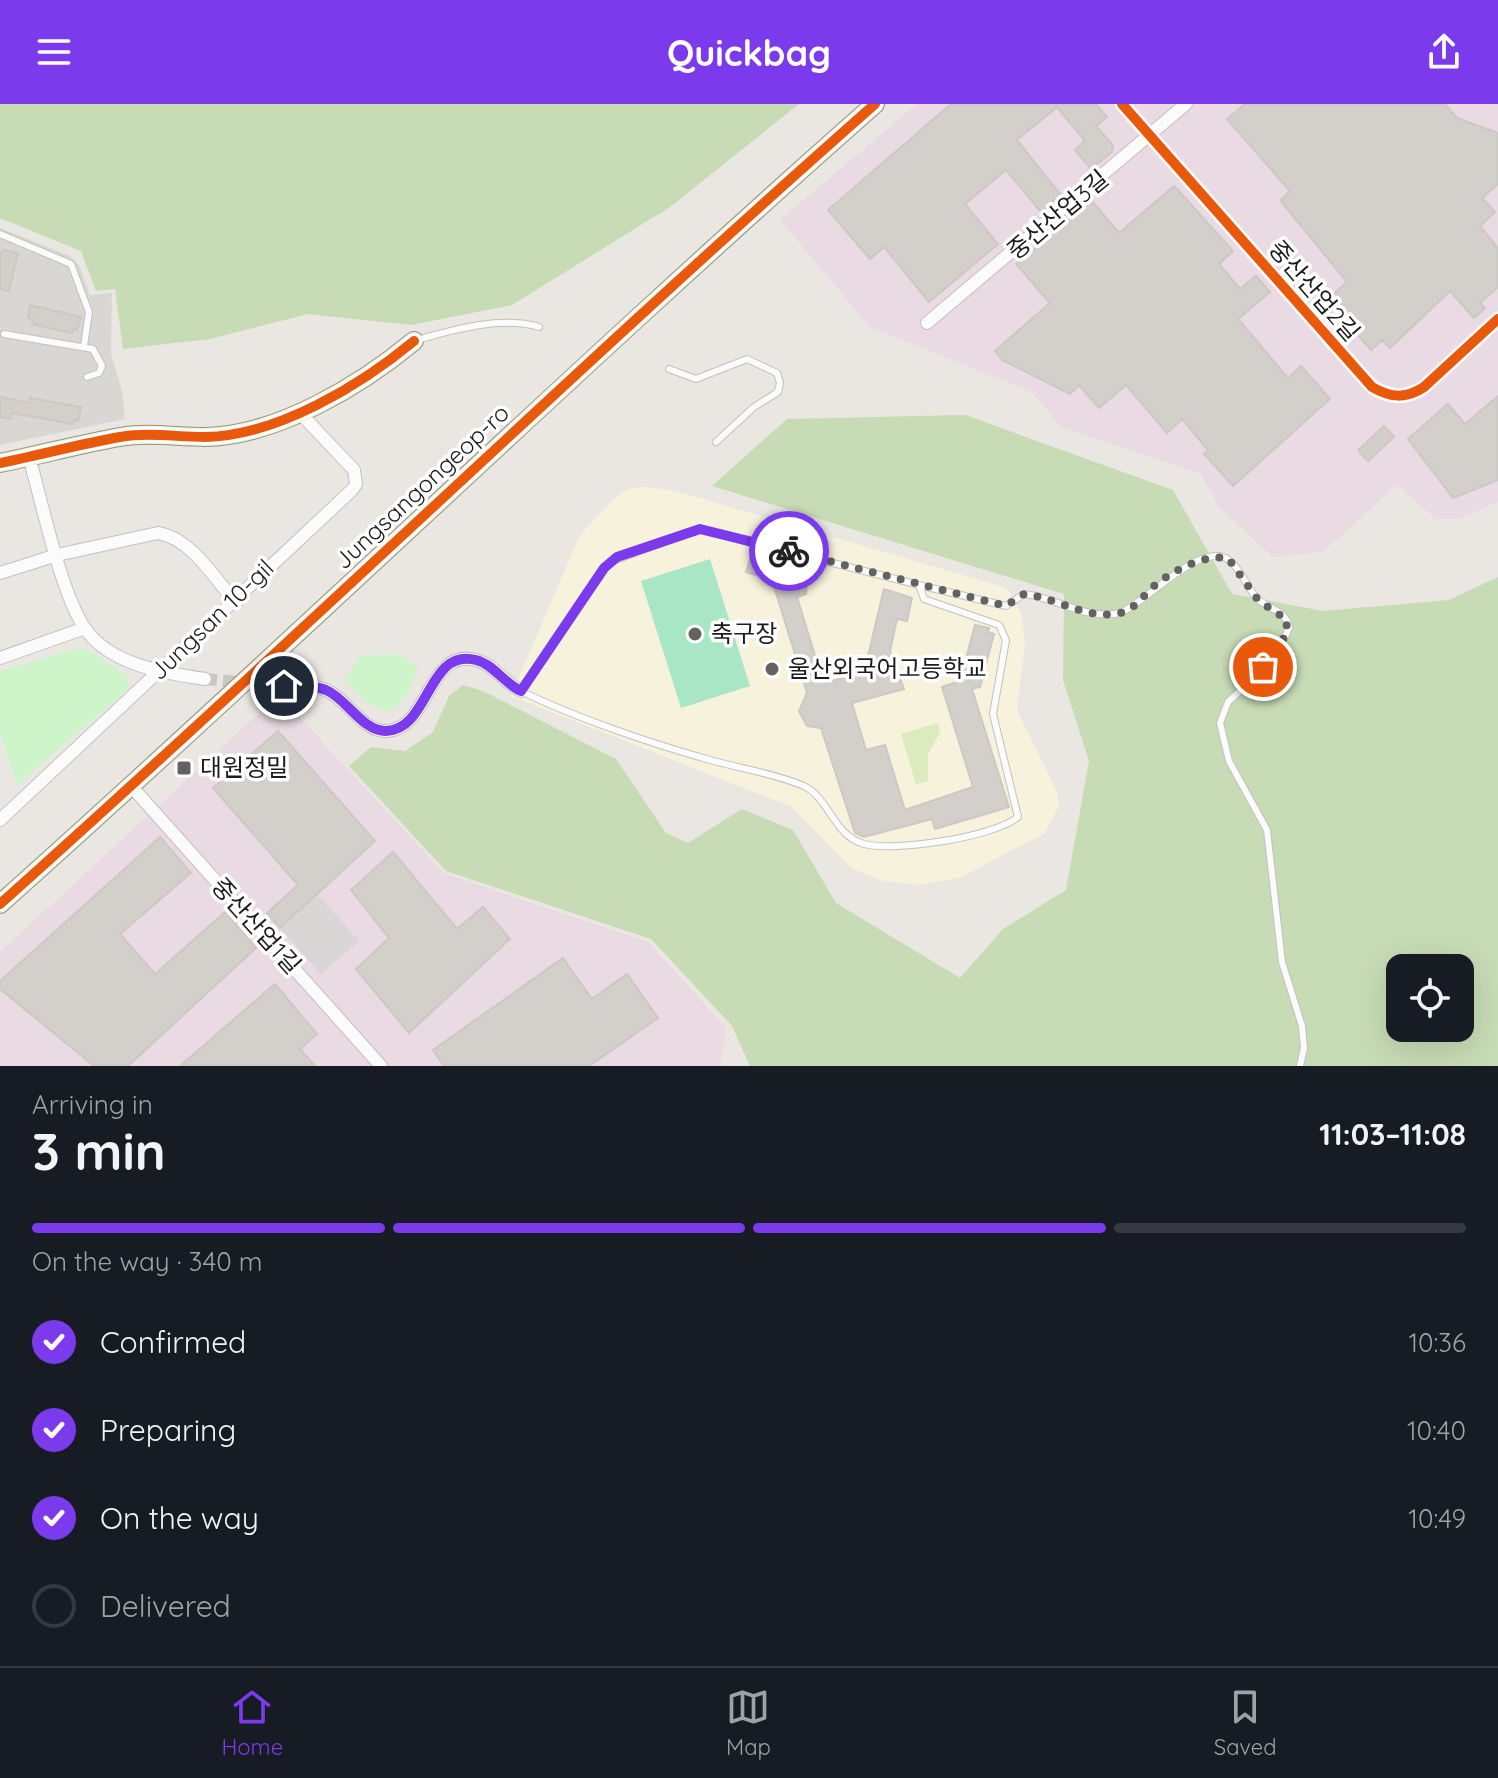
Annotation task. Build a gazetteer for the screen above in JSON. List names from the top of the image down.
{
  "streets": {
    "street": [
      "중산산업3길",
      "중산산업2길",
      "Jungsangongeop-ro",
      "Jungsan 10-gil",
      "중산산업1길"
    ]
  },
  "crossings": [
    ["중산산업3길", "중산산업2길"],
    ["Jungsangongeop-ro", "중산산업1길"]
  ],
  "places": {
    "other": ["축구장", "울산외국어고등학교"],
    "transit": ["대원정밀"]
  },
  "page": {
    "header": "Quickbag",
    "heading": ["3 min", "Arriving in", "11:03–11:08"],
    "bar": "On the way · 340 m",
    "list": [
      ["Confirmed", "10:36"],
      ["Preparing", "10:40"],
      ["On the way", "10:49"],
      "Delivered"
    ],
    "tabs": ["Home", "Map", "Saved"]
  }
}
